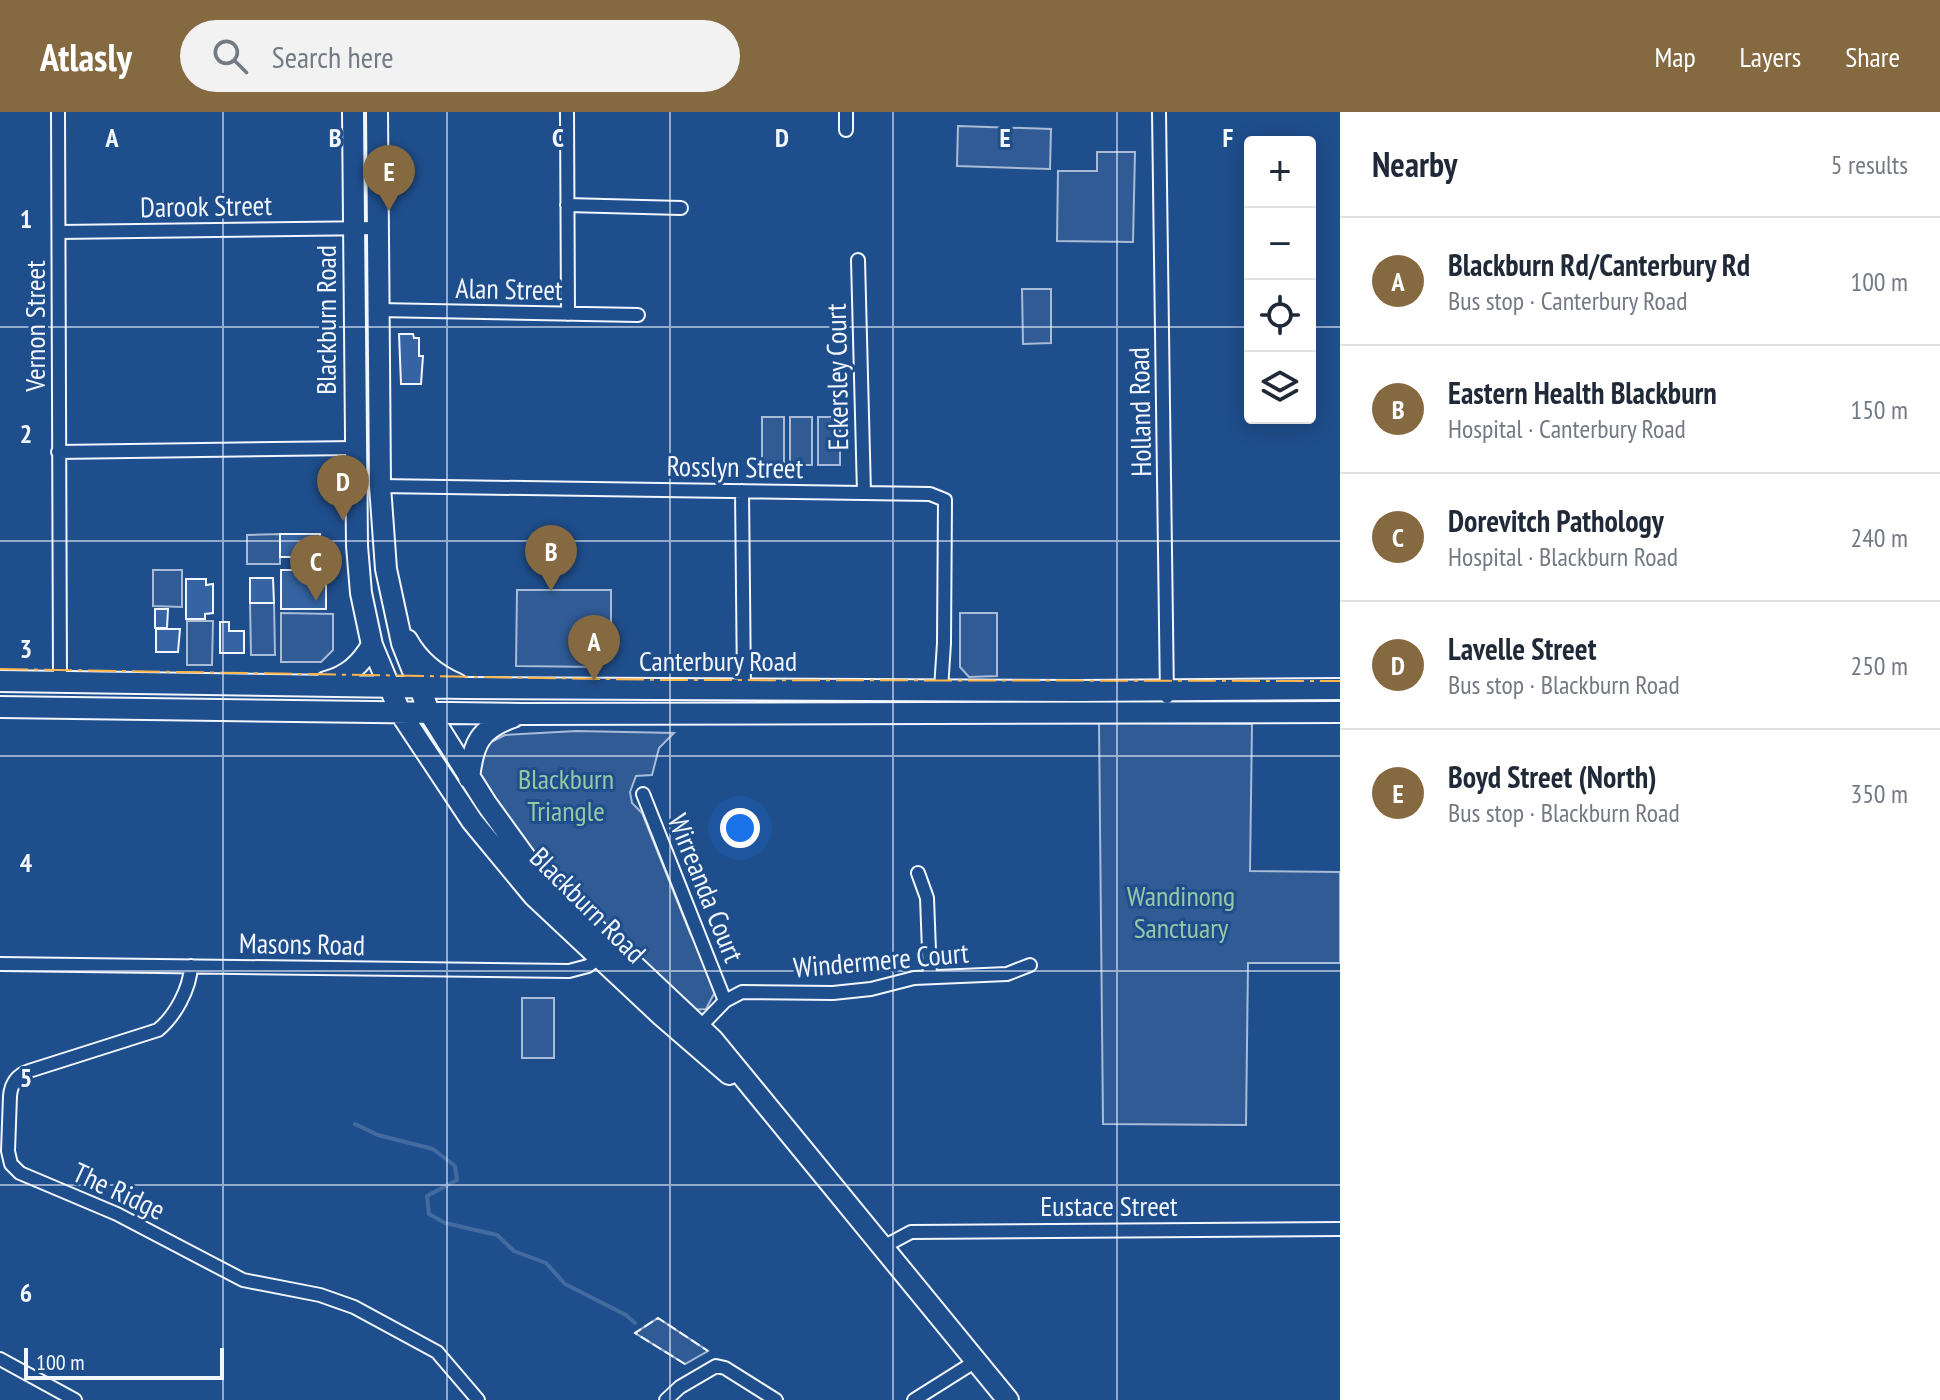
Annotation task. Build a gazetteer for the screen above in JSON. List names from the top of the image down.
{
  "streets": {
    "main road": ["Blackburn Road", "Canterbury Road"],
    "street": [
      "Darook Street",
      "Alan Street",
      "Vernon Street",
      "Eckersley Court",
      "Holland Road",
      "Rosslyn Street",
      "Wirreanda Court",
      "Masons Road",
      "Windermere Court",
      "The Ridge",
      "Eustace Street"
    ]
  },
  "crossings": [
    ["Darook Street", "Blackburn Road"],
    ["Darook Street", "Vernon Street"],
    ["Alan Street", "Blackburn Road"],
    ["Blackburn Road", "Rosslyn Street"],
    ["Blackburn Road", "Canterbury Road"],
    ["Blackburn Road", "Masons Road"],
    ["Blackburn Road", "Eustace Street"],
    ["Vernon Street", "Canterbury Road"],
    ["Eckersley Court", "Rosslyn Street"],
    ["Holland Road", "Canterbury Road"],
    ["Rosslyn Street", "Canterbury Road"],
    ["Wirreanda Court", "Windermere Court"],
    ["Masons Road", "The Ridge"]
  ],
  "parks": ["Blackburn Triangle", "Wandinong Sanctuary"],
  "scale_bar": "100 m",
  "page": {
    "header": "Atlasly",
    "search": "Search here",
    "nav": ["Map", "Layers", "Share"],
    "heading": ["Nearby", "5 results"],
    "map_buttons": ["+", "−"],
    "pins": [
      "E",
      "D",
      "B",
      "C",
      "A"
    ],
    "list": [
      {
        "mark": "A",
        "name": "Blackburn Rd/Canterbury Rd",
        "note": "Bus stop · Canterbury Road",
        "value": "100 m"
      },
      {
        "mark": "B",
        "name": "Eastern Health Blackburn",
        "note": "Hospital · Canterbury Road",
        "value": "150 m"
      },
      {
        "mark": "C",
        "name": "Dorevitch Pathology",
        "note": "Hospital · Blackburn Road",
        "value": "240 m"
      },
      {
        "mark": "D",
        "name": "Lavelle Street",
        "note": "Bus stop · Blackburn Road",
        "value": "250 m"
      },
      {
        "mark": "E",
        "name": "Boyd Street (North)",
        "note": "Bus stop · Blackburn Road",
        "value": "350 m"
      }
    ],
    "scale": "100 m"
  },
  "grid": {
    "columns": [
      "A",
      "B",
      "C",
      "D",
      "E",
      "F"
    ],
    "rows": [
      "1",
      "2",
      "3",
      "4",
      "5",
      "6"
    ]
  }
}
